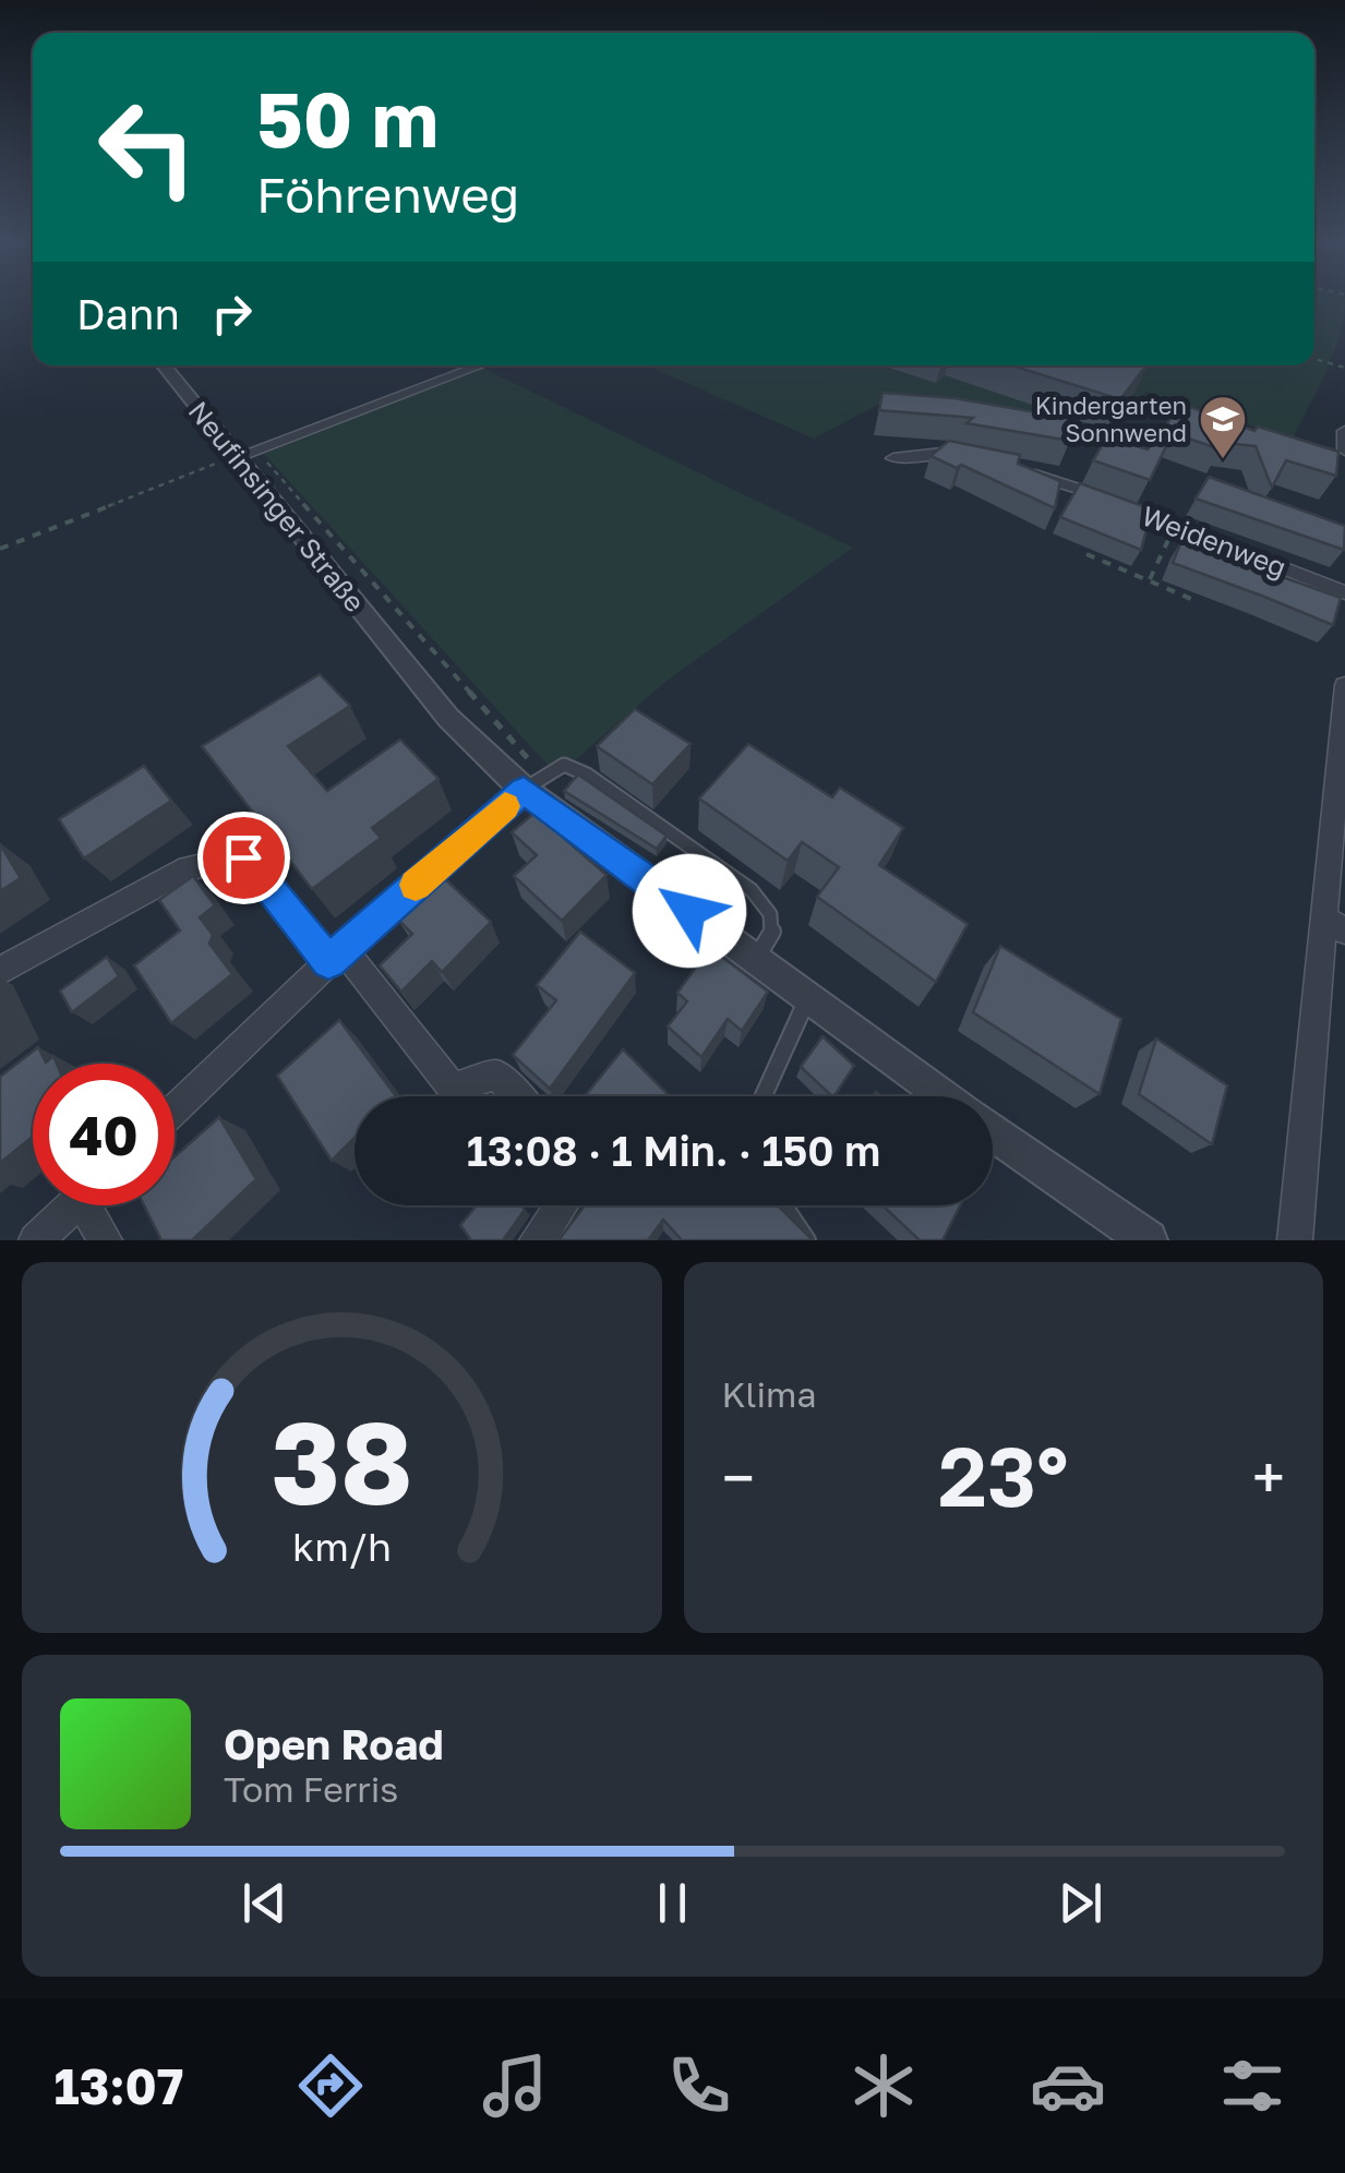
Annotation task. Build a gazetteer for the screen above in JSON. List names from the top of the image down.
{
  "streets": {
    "street": ["Neufinsinger Straße", "Weidenweg"]
  },
  "places": {
    "school or university": ["Kindergarten Sonnwend"]
  },
  "page": {
    "turn": ["50 m", "Föhrenweg"],
    "then": "Dann",
    "limit": "40",
    "trip": "13:08 · 1 Min. · 150 m",
    "tile": "Klima",
    "heat": ["−", "23°", "+"],
    "song": ["Open Road", "Tom Ferris"],
    "tabs": "13:07",
    "gauge": ["38", "km/h"]
  }
}
